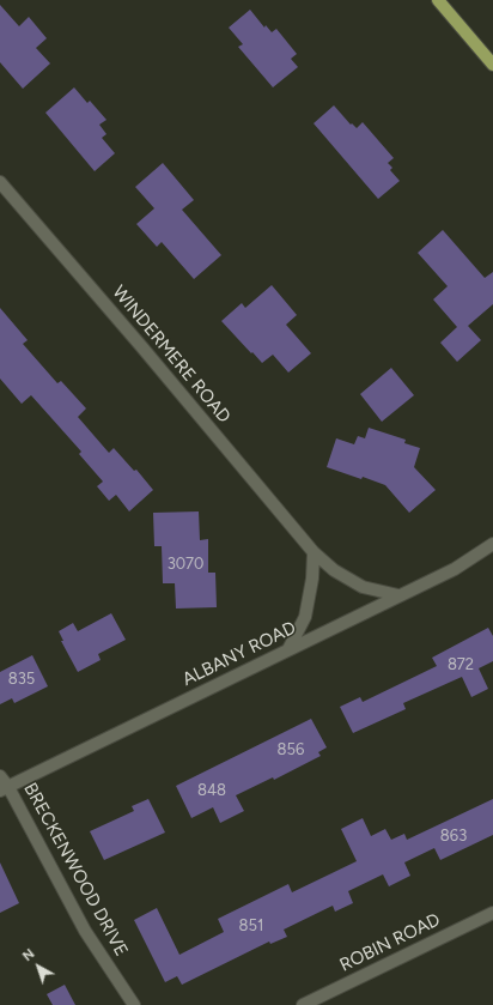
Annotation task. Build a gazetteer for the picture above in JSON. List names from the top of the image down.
{
  "streets": {
    "street": [
      "WINDERMERE ROAD",
      "ALBANY ROAD",
      "BRECKENWOOD DRIVE",
      "ROBIN ROAD"
    ]
  },
  "crossings": [
    ["WINDERMERE ROAD", "ALBANY ROAD"],
    ["ALBANY ROAD", "BRECKENWOOD DRIVE"]
  ],
  "house_numbers": [
    "3070",
    "872",
    "835",
    "856",
    "848",
    "863",
    "851"
  ],
  "north": "top left"
}
